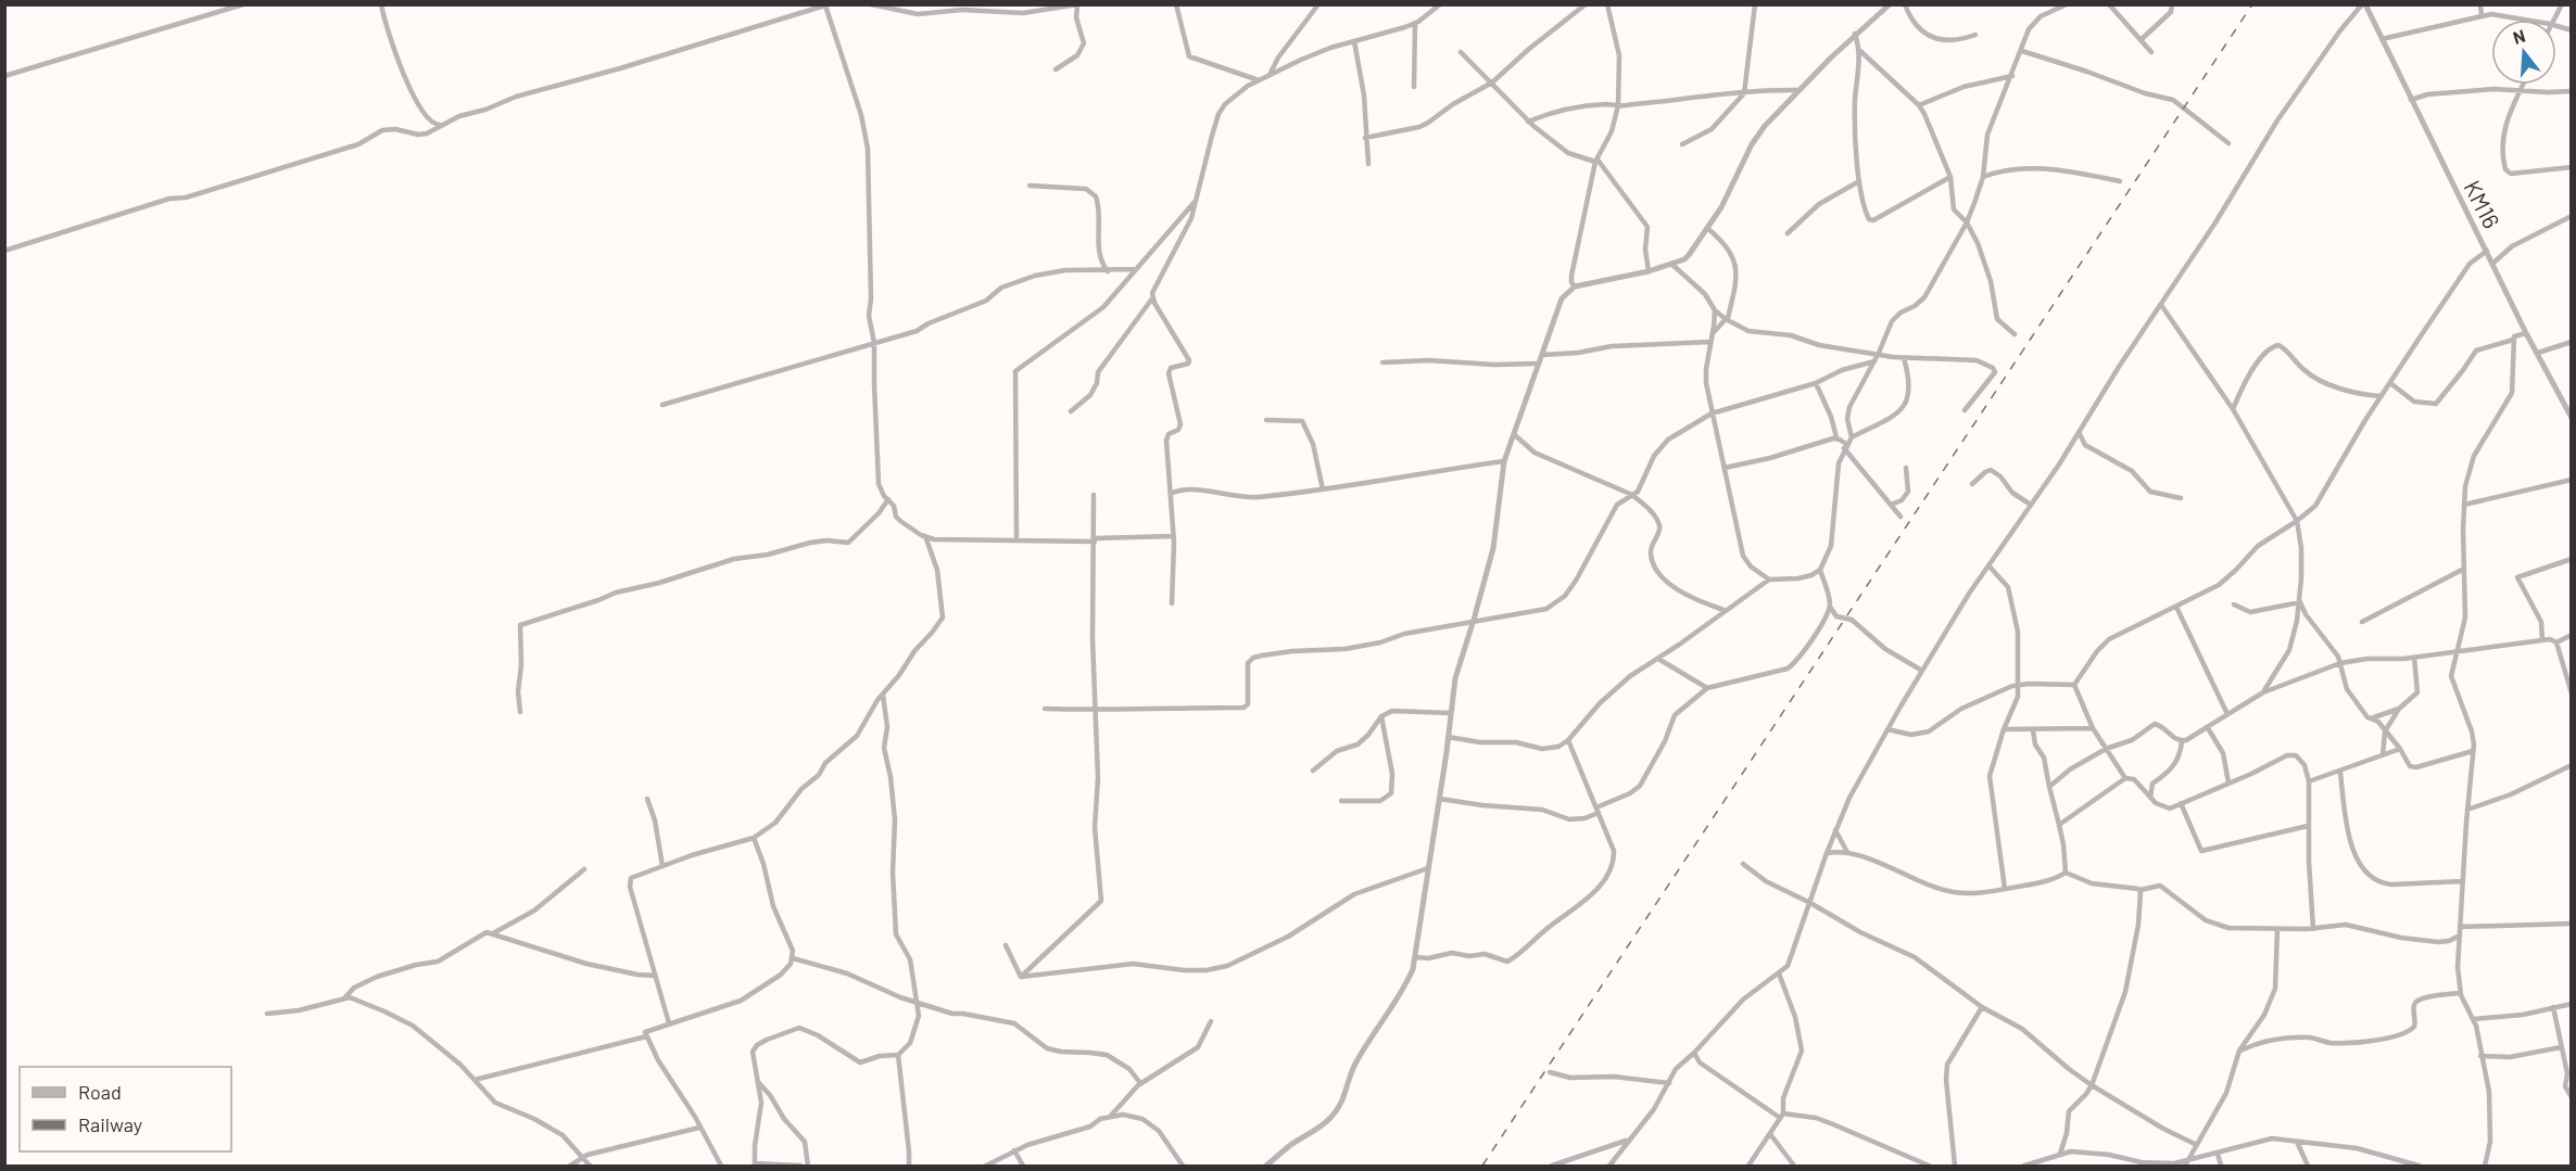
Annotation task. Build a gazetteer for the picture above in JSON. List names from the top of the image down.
{
  "streets": {
    "street": ["KM16"]
  },
  "legend": ["Road", "Railway"],
  "north": "top"
}
